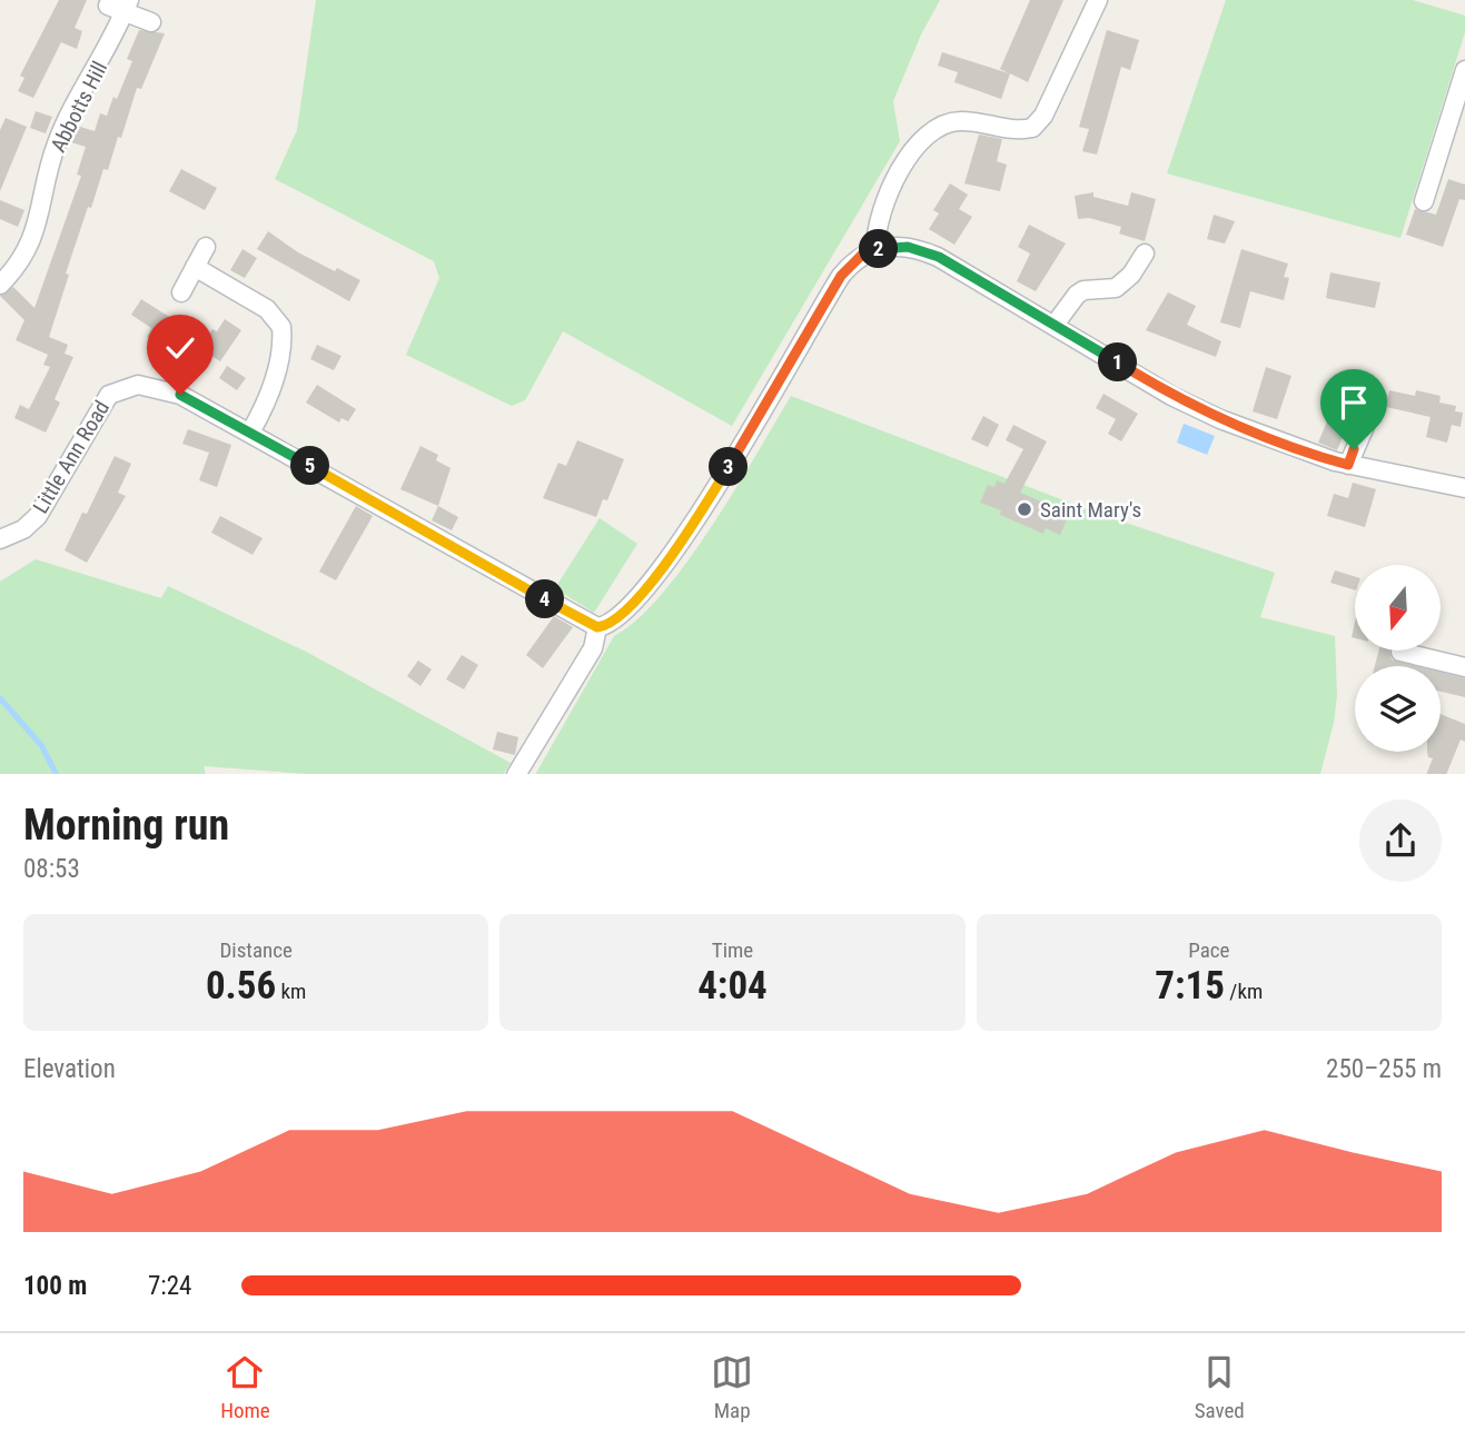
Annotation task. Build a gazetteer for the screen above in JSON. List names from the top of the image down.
{
  "streets": {
    "street": ["Abbotts Hill", "Little Ann Road"]
  },
  "places": ["Saint Mary's"],
  "north": "bottom",
  "page": {
    "pins": [
      "2",
      "1",
      "5",
      "3",
      "4"
    ],
    "heading": ["Morning run", "08:53"],
    "stats": [
      ["Distance", "0.56 km"],
      ["Time", "4:04"],
      ["Pace", "7:15 /km"]
    ],
    "chart": ["Elevation", "250–255 m"],
    "list": [
      {
        "name": "100 m",
        "note": "7:24"
      }
    ],
    "tabs": ["Home", "Map", "Saved"]
  }
}
